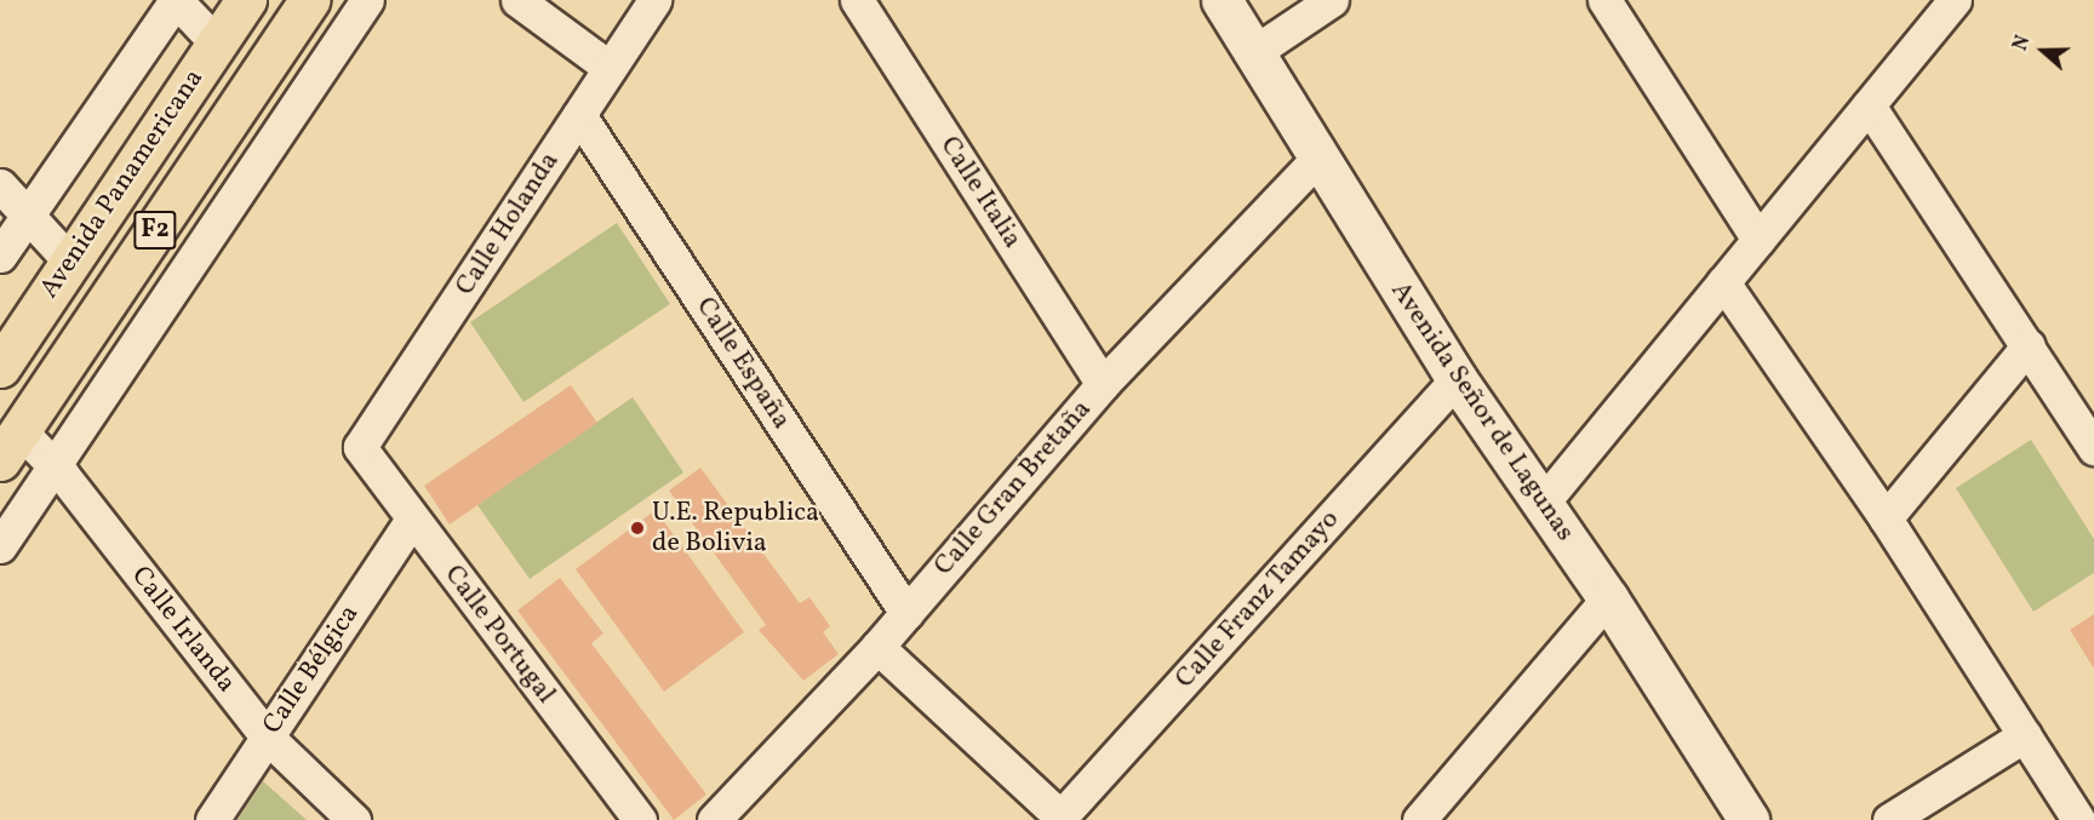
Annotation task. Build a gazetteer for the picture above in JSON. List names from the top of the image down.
{
  "streets": {
    "highway": ["Avenida Panamericana", "F2"],
    "street": [
      "Calle Italia",
      "Calle Holanda",
      "Calle España",
      "Avenida Señor de Lagunas",
      "Calle Gran Bretaña",
      "Calle Franz Tamayo",
      "Calle Irlanda",
      "Calle Portugal",
      "Calle Bélgica"
    ]
  },
  "crossings": [
    ["Avenida Panamericana", "Calle Irlanda"],
    ["Calle Italia", "Calle Gran Bretaña"],
    ["Calle Holanda", "Calle España"],
    ["Calle Holanda", "Calle Portugal"],
    ["Calle España", "Calle Gran Bretaña"],
    ["Avenida Señor de Lagunas", "Calle Gran Bretaña"],
    ["Avenida Señor de Lagunas", "Calle Franz Tamayo"],
    ["Calle Irlanda", "Calle Bélgica"],
    ["Calle Portugal", "Calle Bélgica"]
  ],
  "places": ["U.E. Republica de Bolivia"],
  "north": "left"
}
